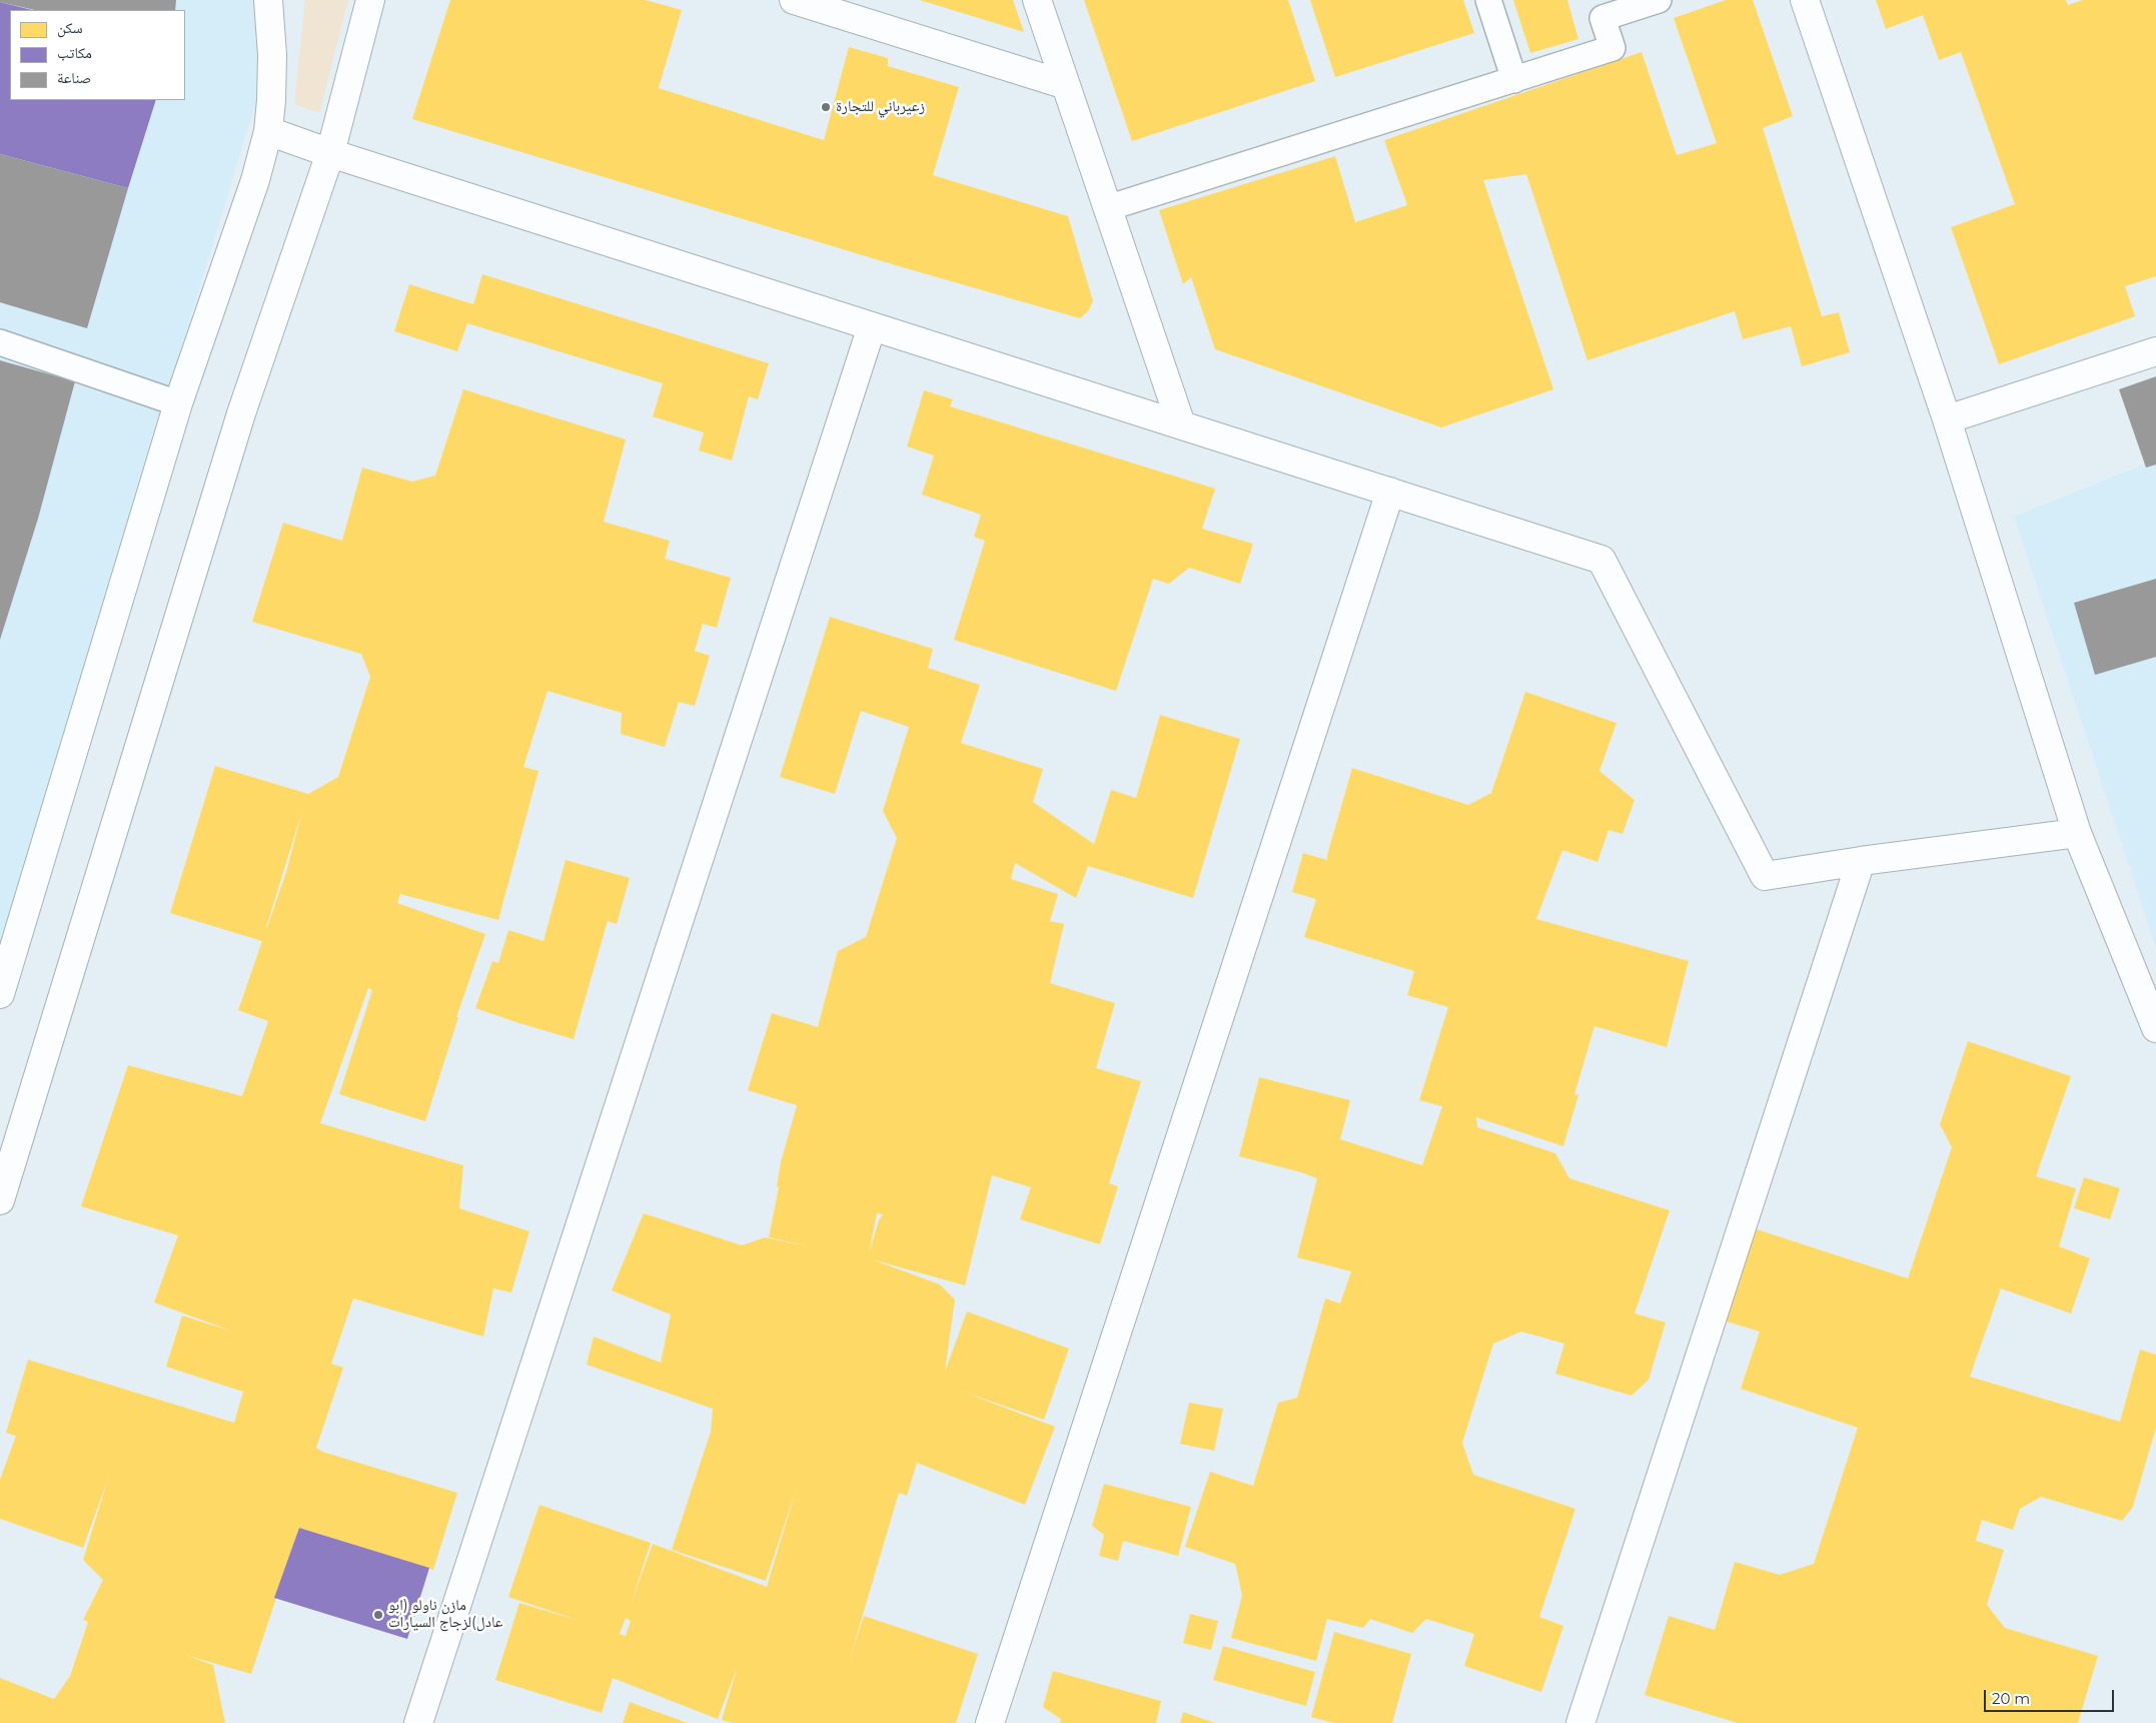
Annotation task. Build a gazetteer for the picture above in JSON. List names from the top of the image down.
{
  "places": ["زعيرباني للتجارة", "مازن ناولو (ابو عادل)لزجاج السيارات"],
  "legend": ["سكن", "مكاتب", "صناعة"],
  "scale_bar": "20 m"
}
